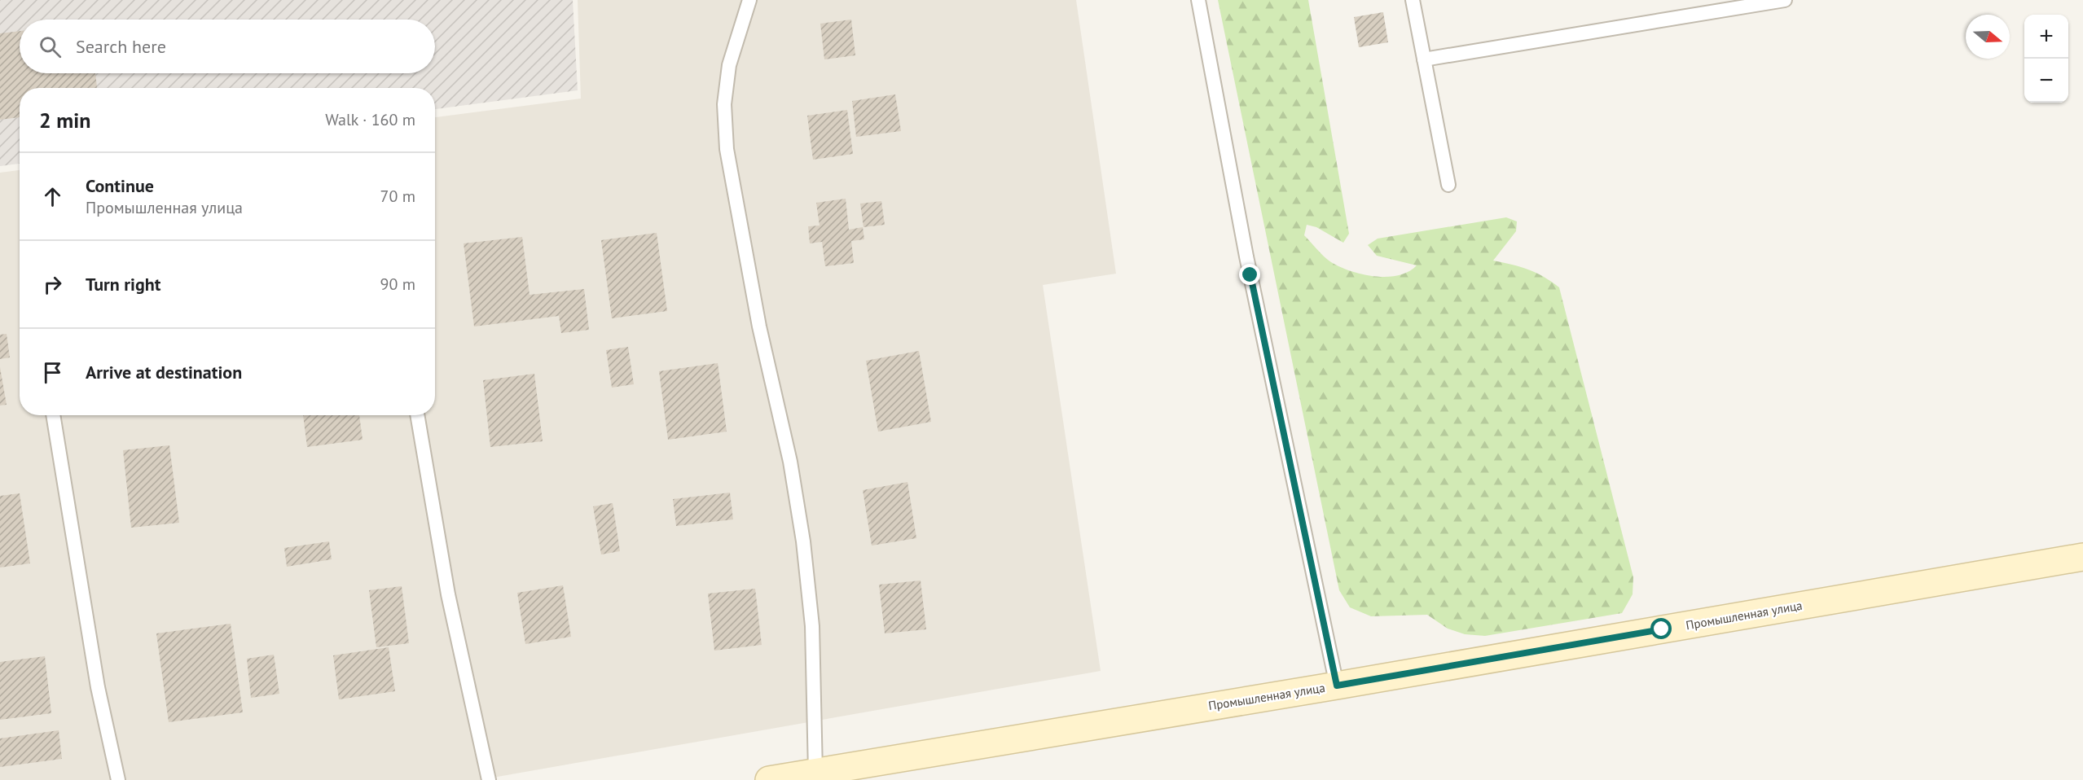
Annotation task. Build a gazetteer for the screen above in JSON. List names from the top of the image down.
{
  "streets": {
    "street": ["Промышленная улица"]
  },
  "north": "right",
  "page": {
    "map_buttons": ["+", "−"],
    "search": "Search here",
    "heading": ["2 min", "Walk · 160 m"],
    "list": [
      ["Continue", "Промышленная улица", "70 m"],
      ["Turn right", "90 m"],
      "Arrive at destination"
    ]
  }
}
